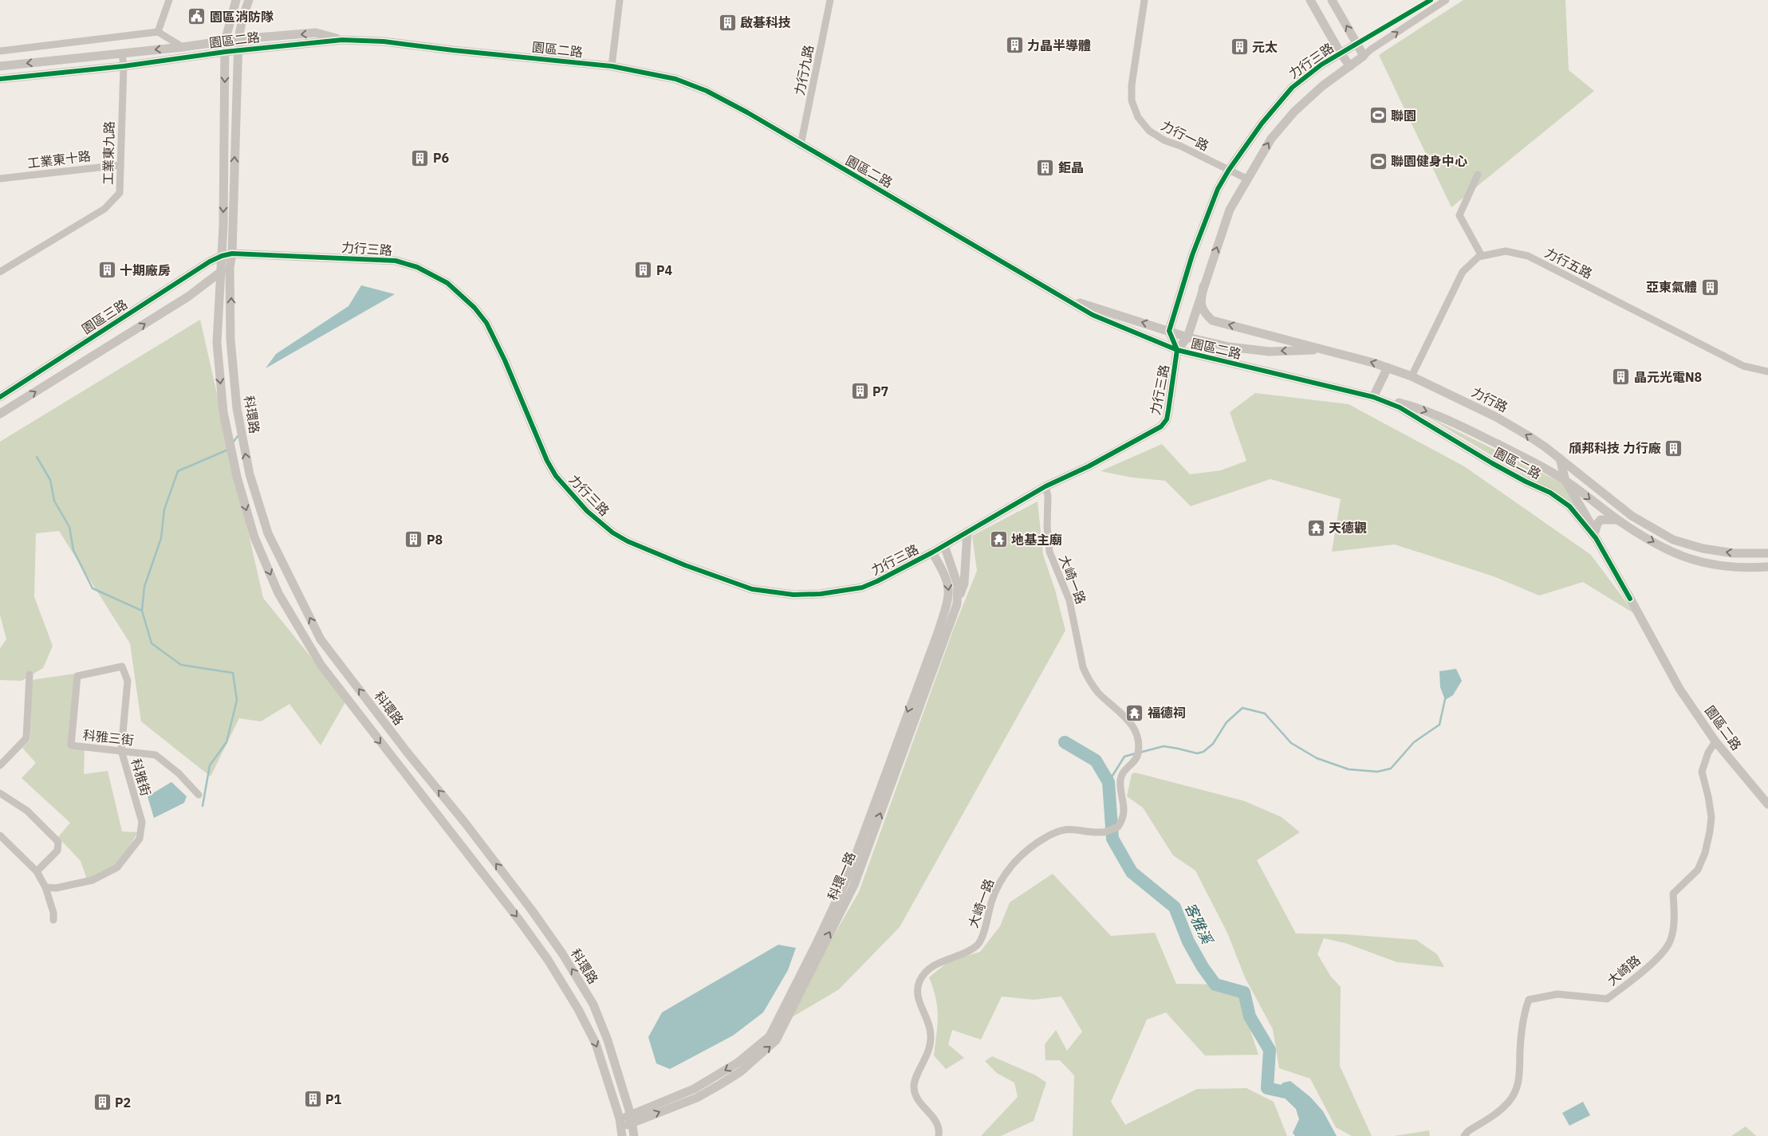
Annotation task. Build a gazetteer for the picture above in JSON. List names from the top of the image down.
{
  "streets": {
    "street": [
      "園區二路",
      "力行三路",
      "力行九路",
      "力行一路",
      "工業東九路",
      "工業東十路",
      "力行五路",
      "園區三路",
      "力行路",
      "科環路",
      "大崎一路",
      "科雅三街",
      "科雅街",
      "科環一路",
      "大崎路"
    ]
  },
  "crossings": [
    ["園區二路", "力行三路"],
    ["園區二路", "力行九路"],
    ["園區二路", "工業東九路"],
    ["園區二路", "力行路"],
    ["園區二路", "大崎路"],
    ["力行三路", "力行一路"],
    ["力行三路", "園區三路"],
    ["力行三路", "力行路"],
    ["力行三路", "科環路"],
    ["力行三路", "大崎一路"],
    ["力行三路", "科環一路"],
    ["工業東九路", "工業東十路"],
    ["力行五路", "力行路"],
    ["園區三路", "科環路"],
    ["科環路", "科環一路"],
    ["科雅三街", "科雅街"]
  ],
  "water": ["客雅溪"],
  "places": {
    "public building": ["園區消防隊"],
    "building": [
      "啟碁科技",
      "力晶半導體",
      "元太",
      "P6",
      "鉅晶",
      "十期廠房",
      "P4",
      "亞東氣體",
      "晶元光電N8",
      "P7",
      "頎邦科技 力行廠",
      "P8",
      "P1",
      "P2"
    ],
    "sports": ["聯園", "聯園健身中心"],
    "temple": ["天德觀", "地基主廟", "福德祠"]
  }
}
